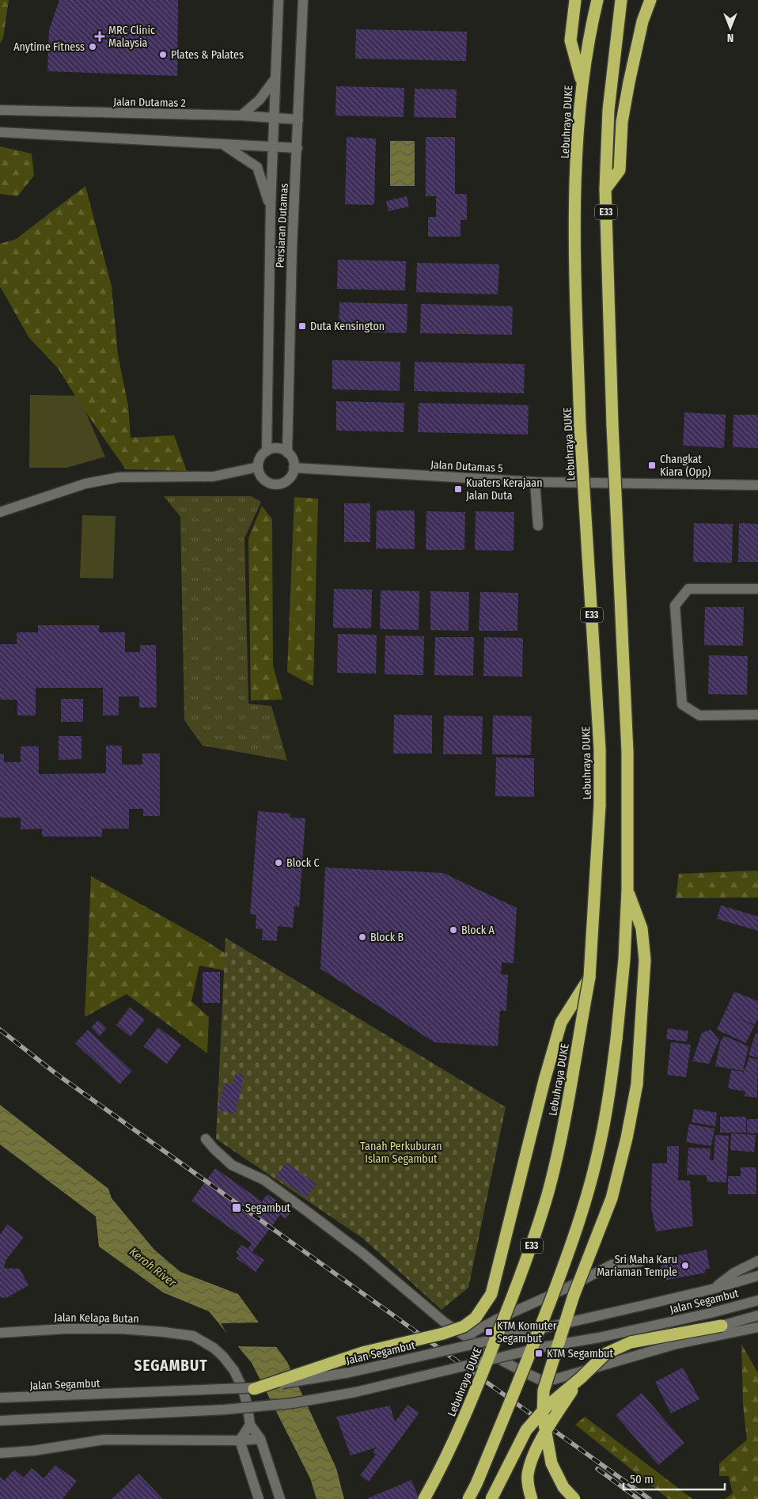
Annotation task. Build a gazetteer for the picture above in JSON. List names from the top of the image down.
{
  "streets": {
    "highway": ["Lebuhraya DUKE", "E33"],
    "street": [
      "Jalan Dutamas 2",
      "Persiaran Dutamas",
      "Jalan Dutamas 5",
      "Jalan Segambut",
      "Jalan Kelapa Butan"
    ]
  },
  "crossings": [
    ["Jalan Dutamas 2", "Persiaran Dutamas"],
    ["Persiaran Dutamas", "Jalan Dutamas 5"]
  ],
  "districts": ["SEGAMBUT"],
  "water": ["Keroh River"],
  "parks": ["Tanah Perkuburan Islam Segambut"],
  "places": {
    "health": ["MRC Clinic Malaysia"],
    "other": [
      "Anytime Fitness",
      "Plates & Palates",
      "Block C",
      "Block A",
      "Block B",
      "Sri Maha Karu Mariaman Temple"
    ],
    "transit": [
      "Duta Kensington",
      "Changkat Kiara (Opp)",
      "Kuaters Kerajaan Jalan Duta",
      "Segambut",
      "KTM Komuter Segambut",
      "KTM Segambut"
    ]
  },
  "scale_bar": "50 m",
  "north": "bottom"
}
